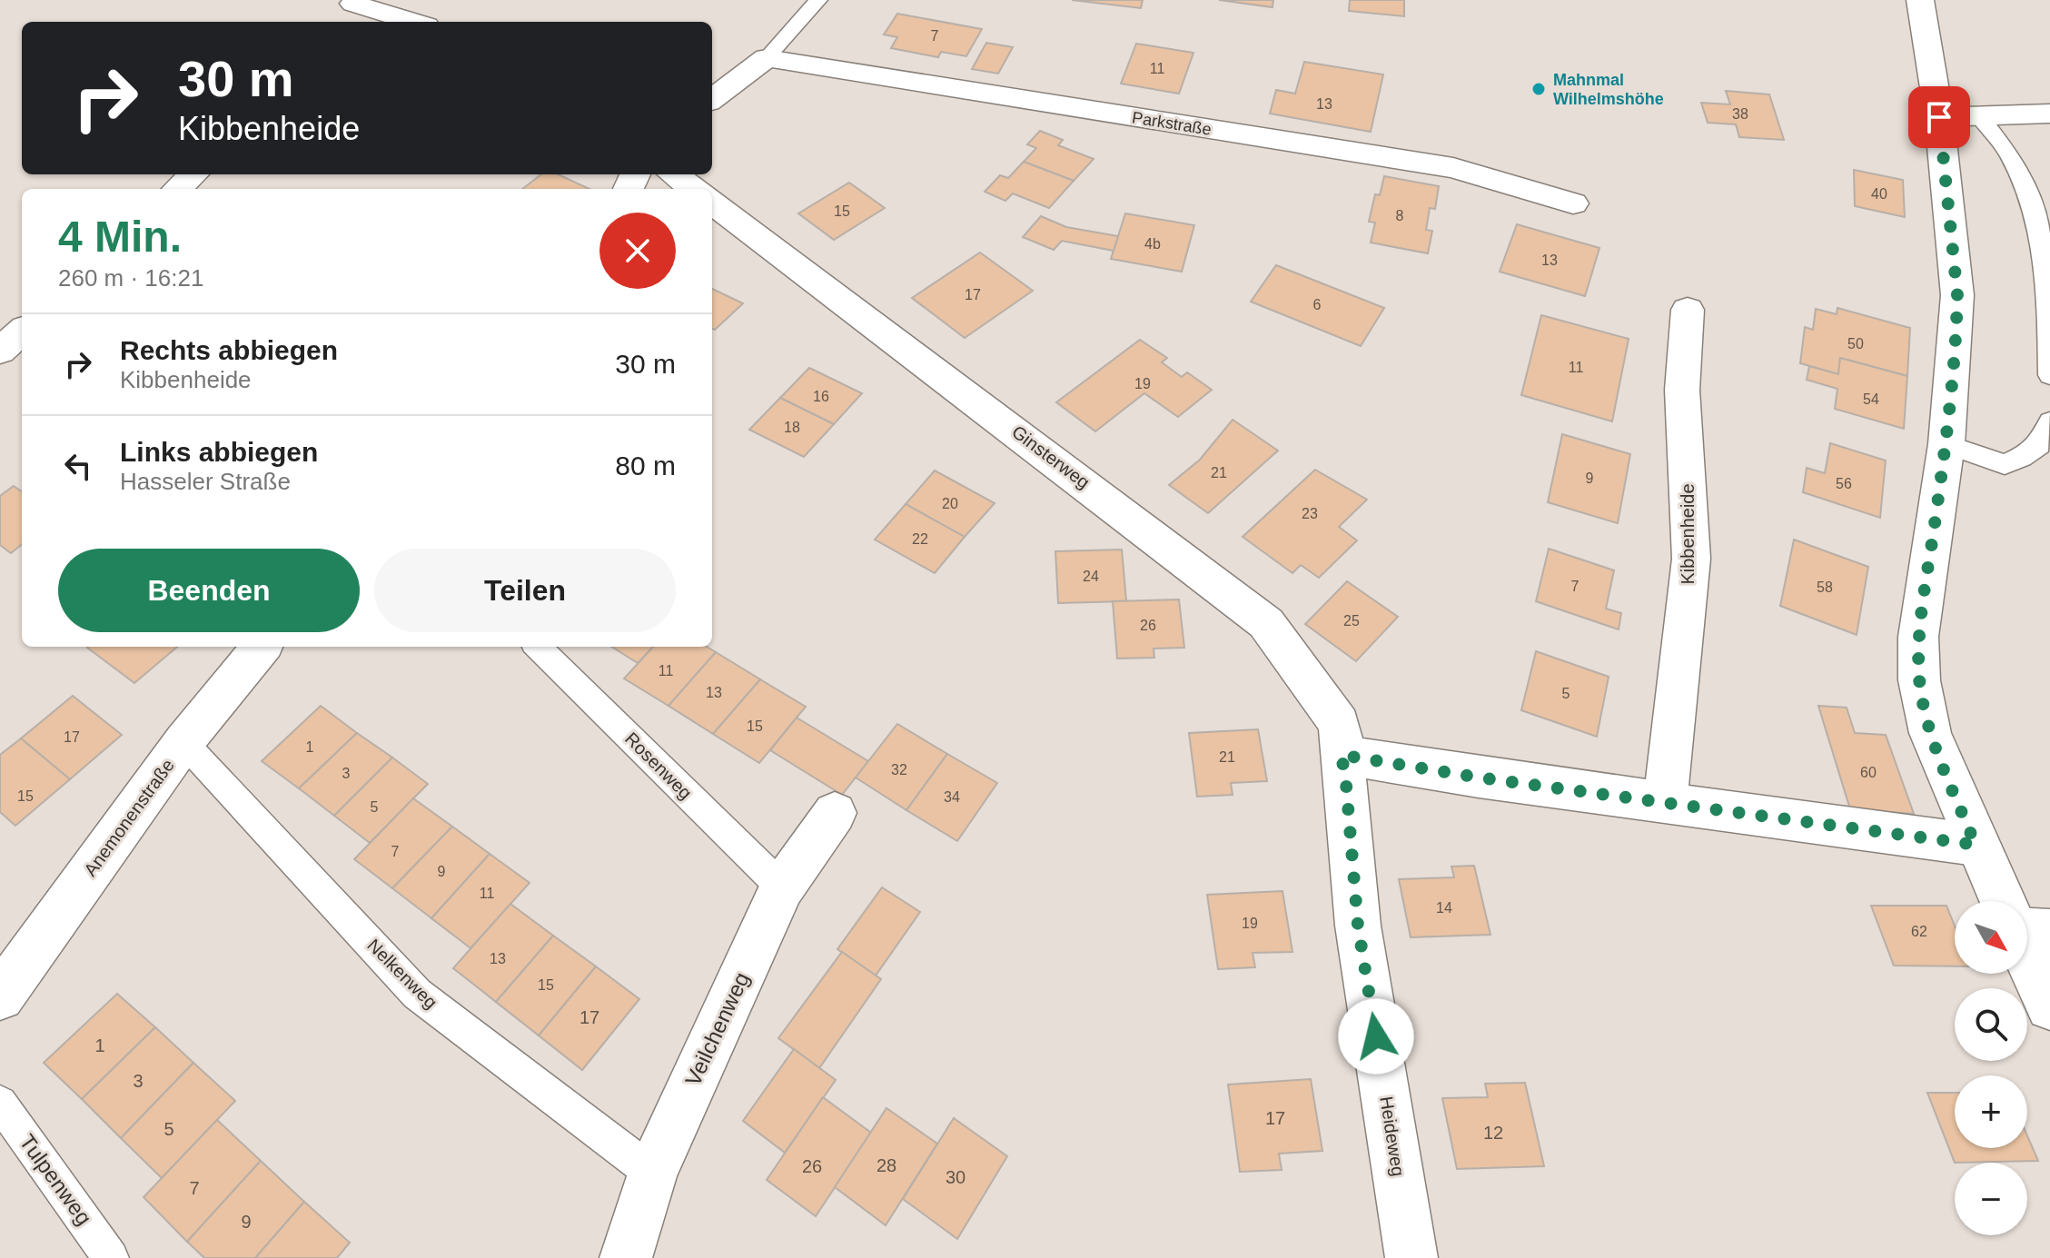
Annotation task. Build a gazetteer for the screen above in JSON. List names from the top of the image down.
{
  "streets": {
    "street": [
      "Parkstraße",
      "Ginsterweg",
      "Kibbenheide",
      "Anemonenstraße",
      "Veilchenweg",
      "Heideweg"
    ],
    "lane": ["Rosenweg", "Nelkenweg", "Tulpenweg"]
  },
  "crossings": [
    ["Ginsterweg", "Heideweg"],
    ["Rosenweg", "Veilchenweg"],
    ["Anemonenstraße", "Nelkenweg"],
    ["Nelkenweg", "Veilchenweg"]
  ],
  "places": ["Mahnmal Wilhelmshöhe"],
  "house_numbers": [
    "7",
    "11",
    "13",
    "38",
    "40",
    "15",
    "8",
    "4b",
    "13",
    "17",
    "6",
    "50",
    "11",
    "19",
    "16",
    "54",
    "18",
    "21",
    "9",
    "56",
    "20",
    "23",
    "22",
    "24",
    "7",
    "58",
    "25",
    "26",
    "11",
    "13",
    "5",
    "15",
    "17",
    "1",
    "21",
    "32",
    "60",
    "3",
    "15",
    "34",
    "5",
    "7",
    "9",
    "11",
    "14",
    "19",
    "62",
    "13",
    "15",
    "17",
    "1",
    "3",
    "17",
    "5",
    "12",
    "28",
    "26",
    "30",
    "7",
    "9"
  ],
  "north": "bottom right",
  "page": {
    "turn": ["30 m", "Kibbenheide"],
    "heading": ["4 Min.", "260 m · 16:21"],
    "list": [
      {
        "name": "Rechts abbiegen",
        "note": "Kibbenheide",
        "value": "30 m"
      },
      {
        "name": "Links abbiegen",
        "note": "Hasseler Straße",
        "value": "80 m"
      }
    ],
    "buttons": ["Beenden", "Teilen"],
    "map_buttons": ["+", "−"]
  }
}
